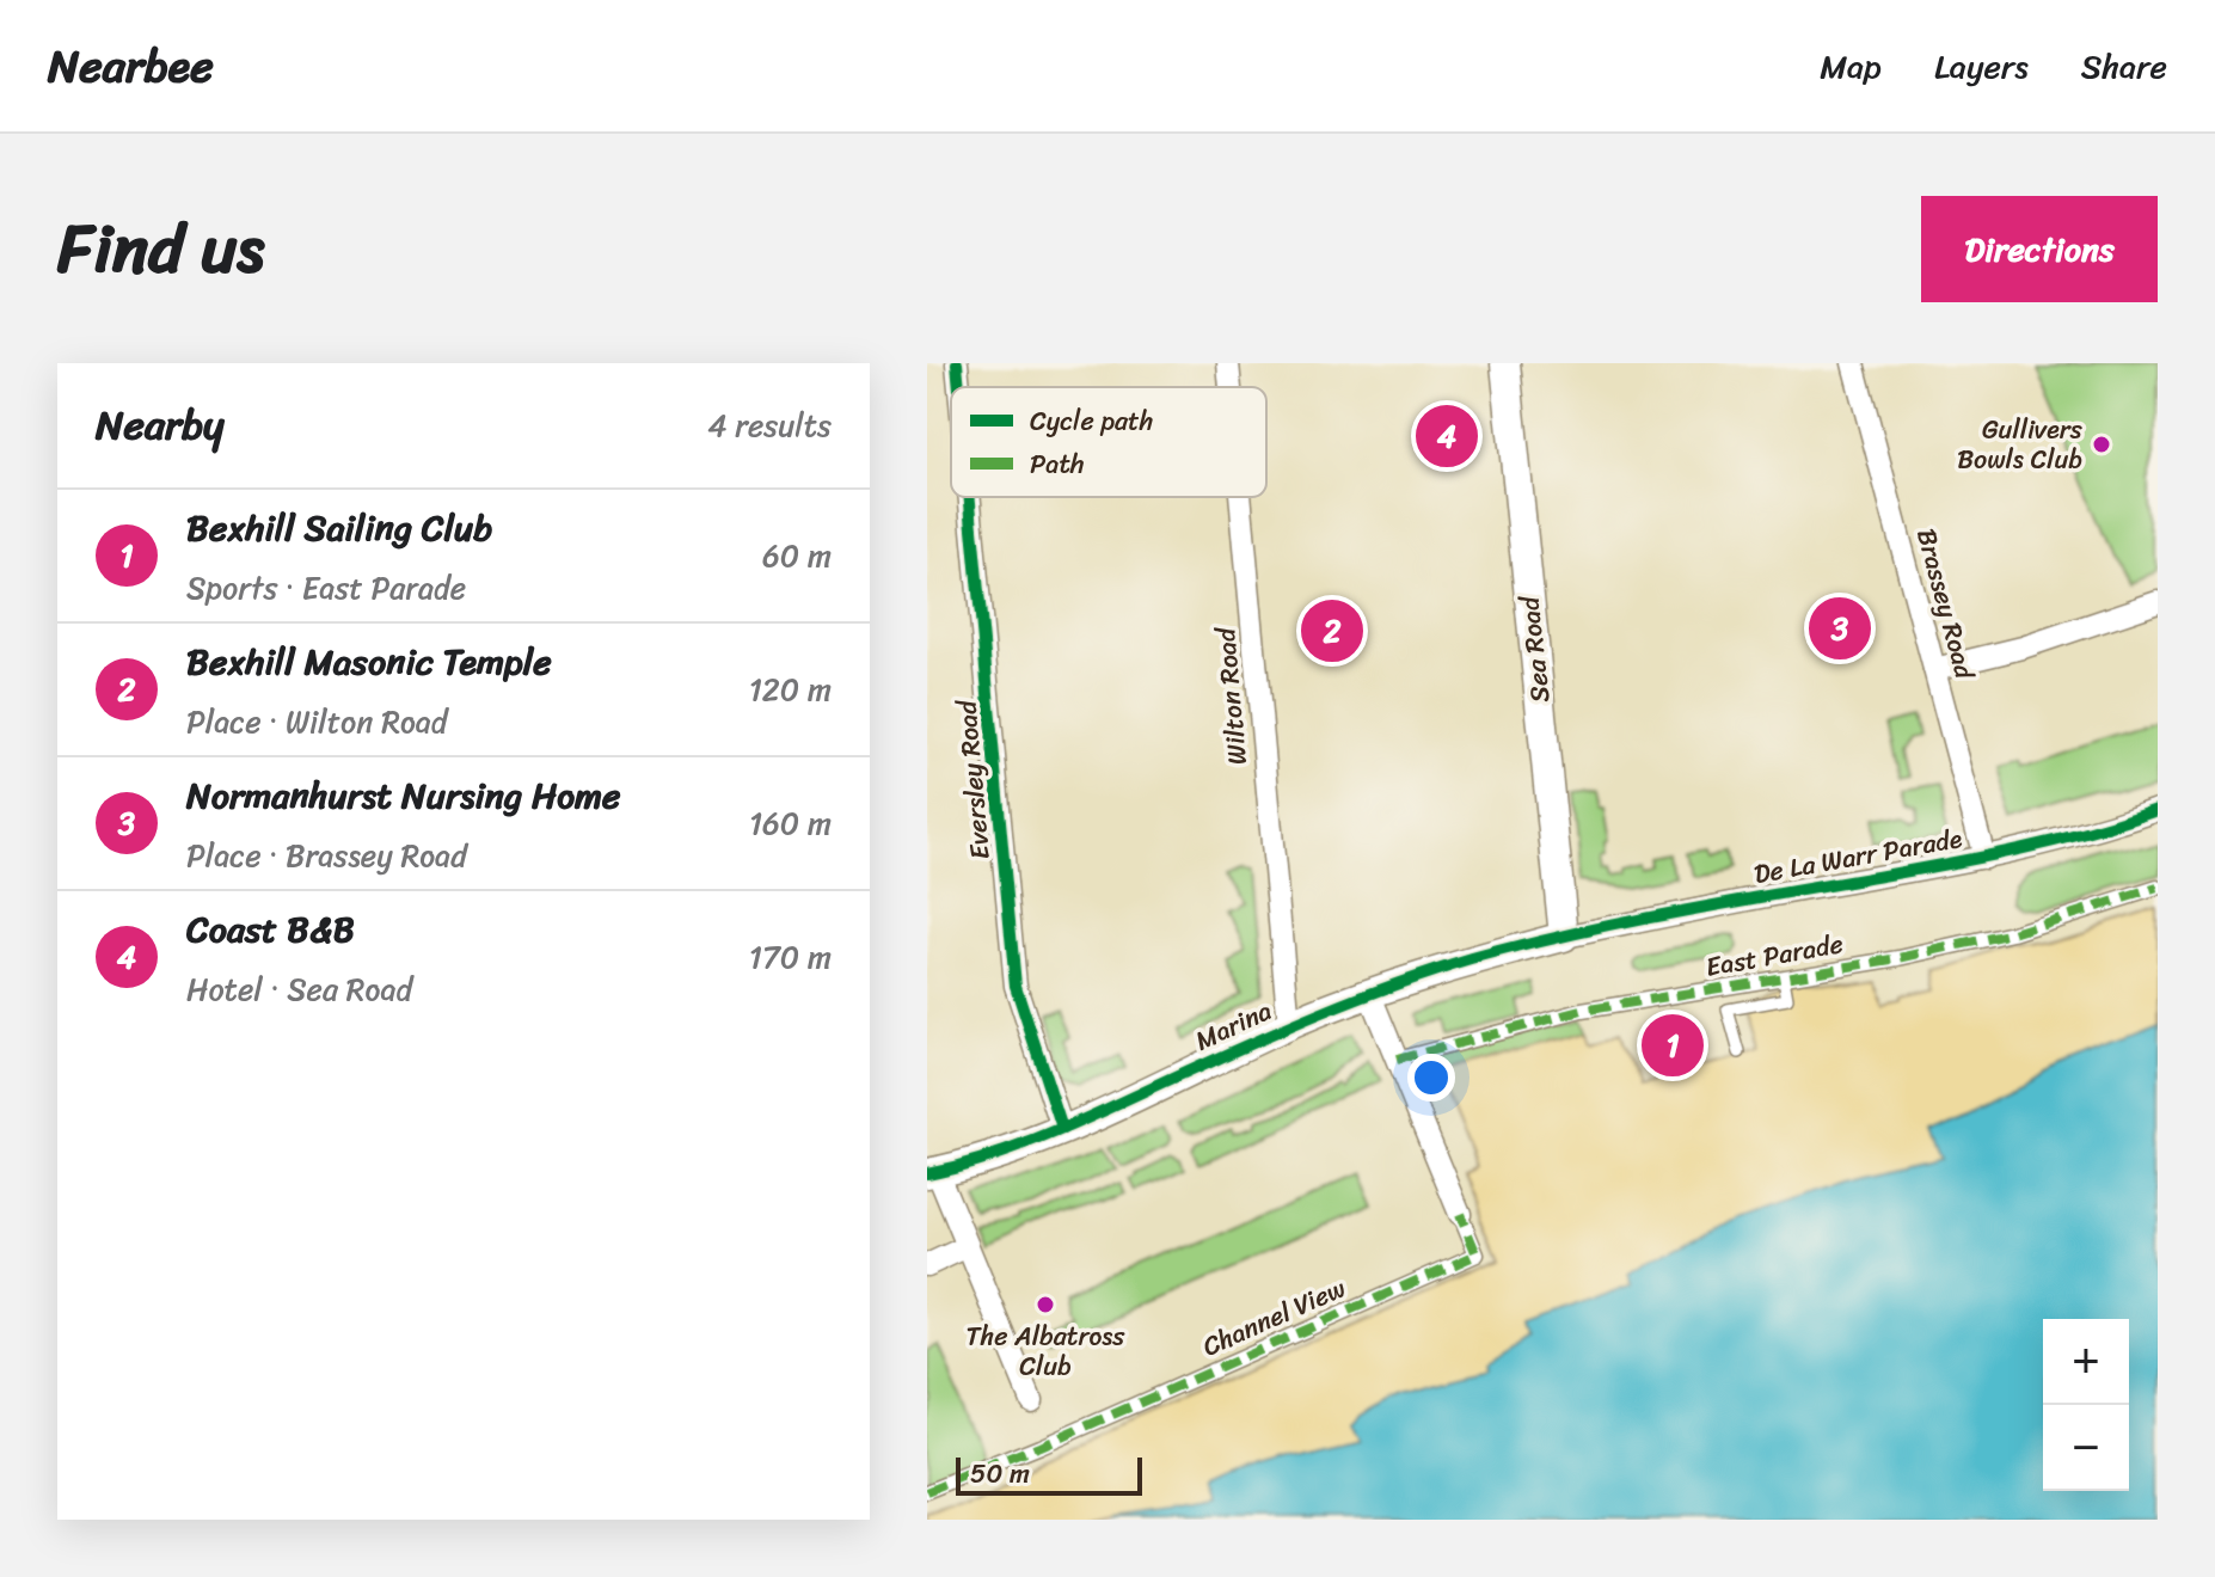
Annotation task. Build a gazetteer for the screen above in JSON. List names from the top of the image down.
{
  "streets": {
    "main road": ["Sea Road", "Marina"],
    "street": [
      "Brassey Road",
      "Wilton Road",
      "Eversley Road",
      "De La Warr Parade",
      "East Parade",
      "Channel View"
    ]
  },
  "crossings": [
    ["Brassey Road", "De La Warr Parade"],
    ["Sea Road", "De La Warr Parade"],
    ["Sea Road", "Marina"],
    ["Wilton Road", "Marina"],
    ["Eversley Road", "Marina"],
    ["De La Warr Parade", "Marina"]
  ],
  "places": ["Gullivers Bowls Club", "The Albatross Club"],
  "legend": ["Cycle path", "Path"],
  "scale_bar": "50 m",
  "page": {
    "header": "Nearbee",
    "nav": ["Map", "Layers", "Share"],
    "title": "Find us",
    "buttons": "Directions",
    "heading": ["Nearby", "4 results"],
    "pins": [
      "4",
      "3",
      "2",
      "1"
    ],
    "list": [
      {
        "mark": "1",
        "name": "Bexhill Sailing Club",
        "note": "Sports · East Parade",
        "value": "60 m"
      },
      {
        "mark": "2",
        "name": "Bexhill Masonic Temple",
        "note": "Place · Wilton Road",
        "value": "120 m"
      },
      {
        "mark": "3",
        "name": "Normanhurst Nursing Home",
        "note": "Place · Brassey Road",
        "value": "160 m"
      },
      {
        "mark": "4",
        "name": "Coast B&B",
        "note": "Hotel · Sea Road",
        "value": "170 m"
      }
    ],
    "map_buttons": ["+", "−"],
    "scale": "50 m"
  }
}
